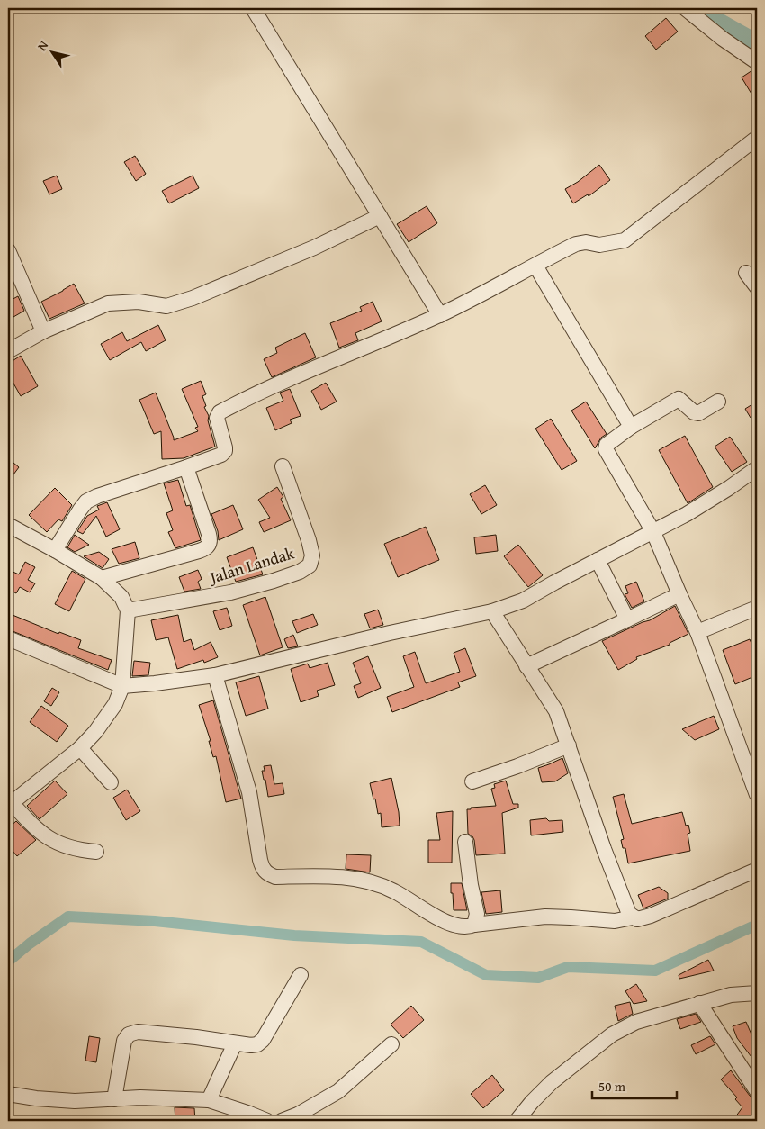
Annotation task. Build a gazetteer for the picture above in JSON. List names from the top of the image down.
{
  "streets": {
    "street": ["Jalan Landak"]
  },
  "scale_bar": "50 m",
  "north": "top left"
}
